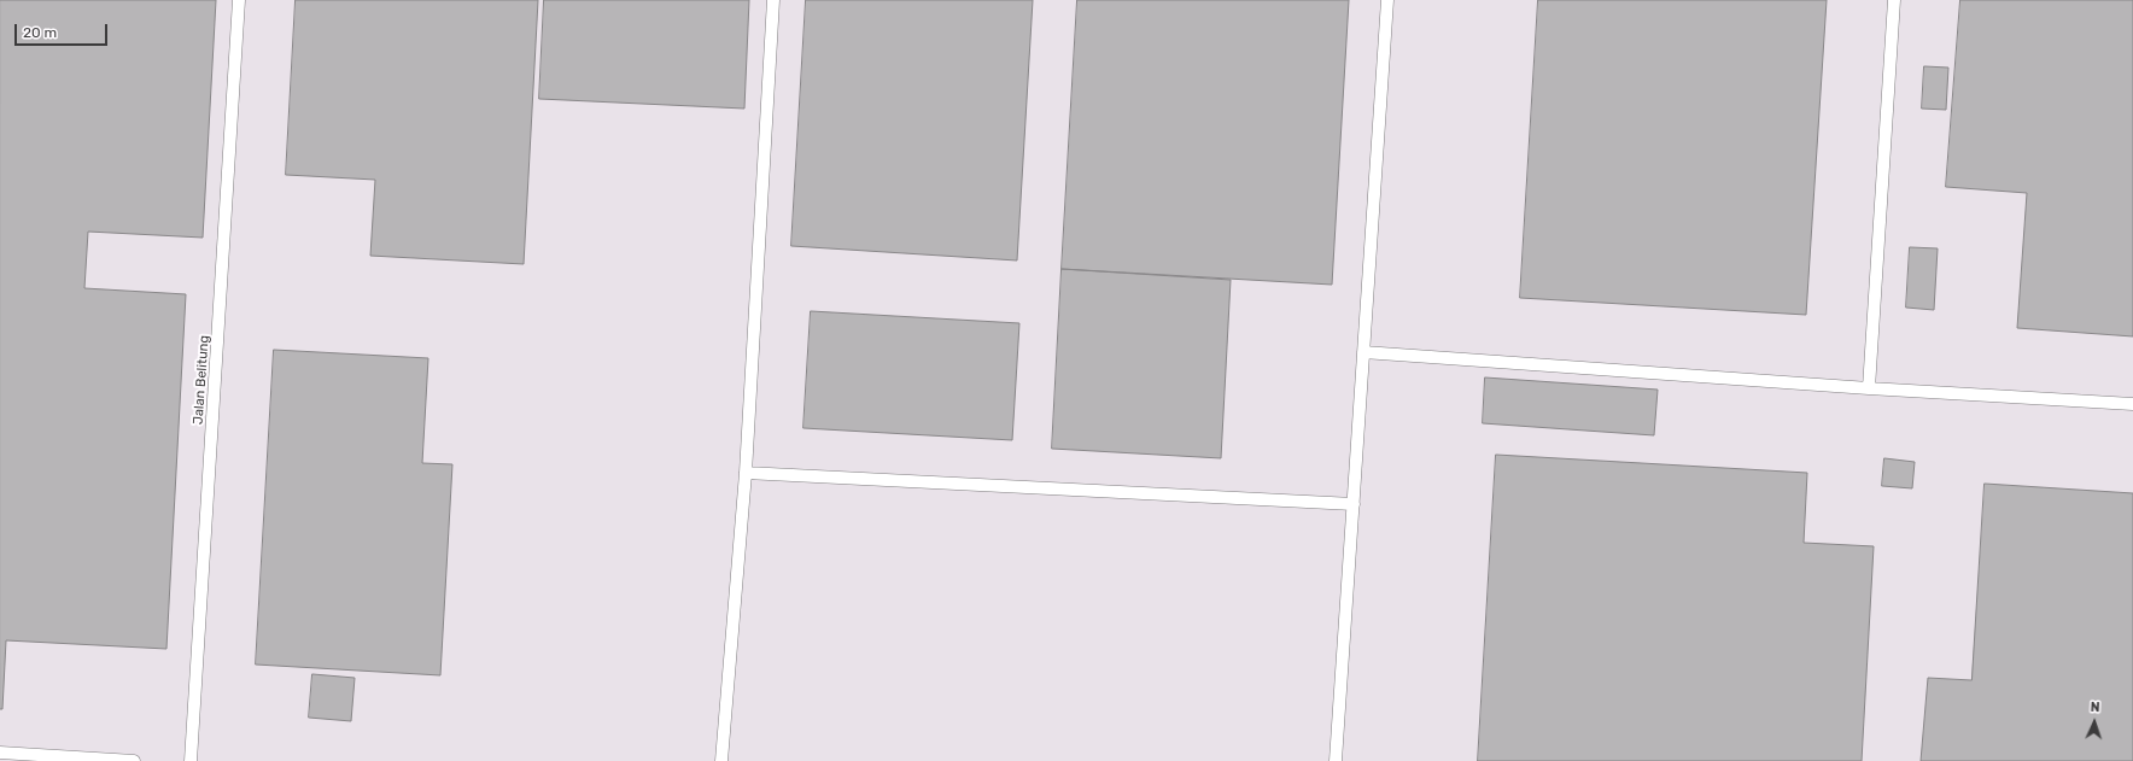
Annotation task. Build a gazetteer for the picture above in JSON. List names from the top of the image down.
{
  "streets": {
    "lane": ["Jalan Belitung"]
  },
  "scale_bar": "20 m",
  "north": "top"
}
